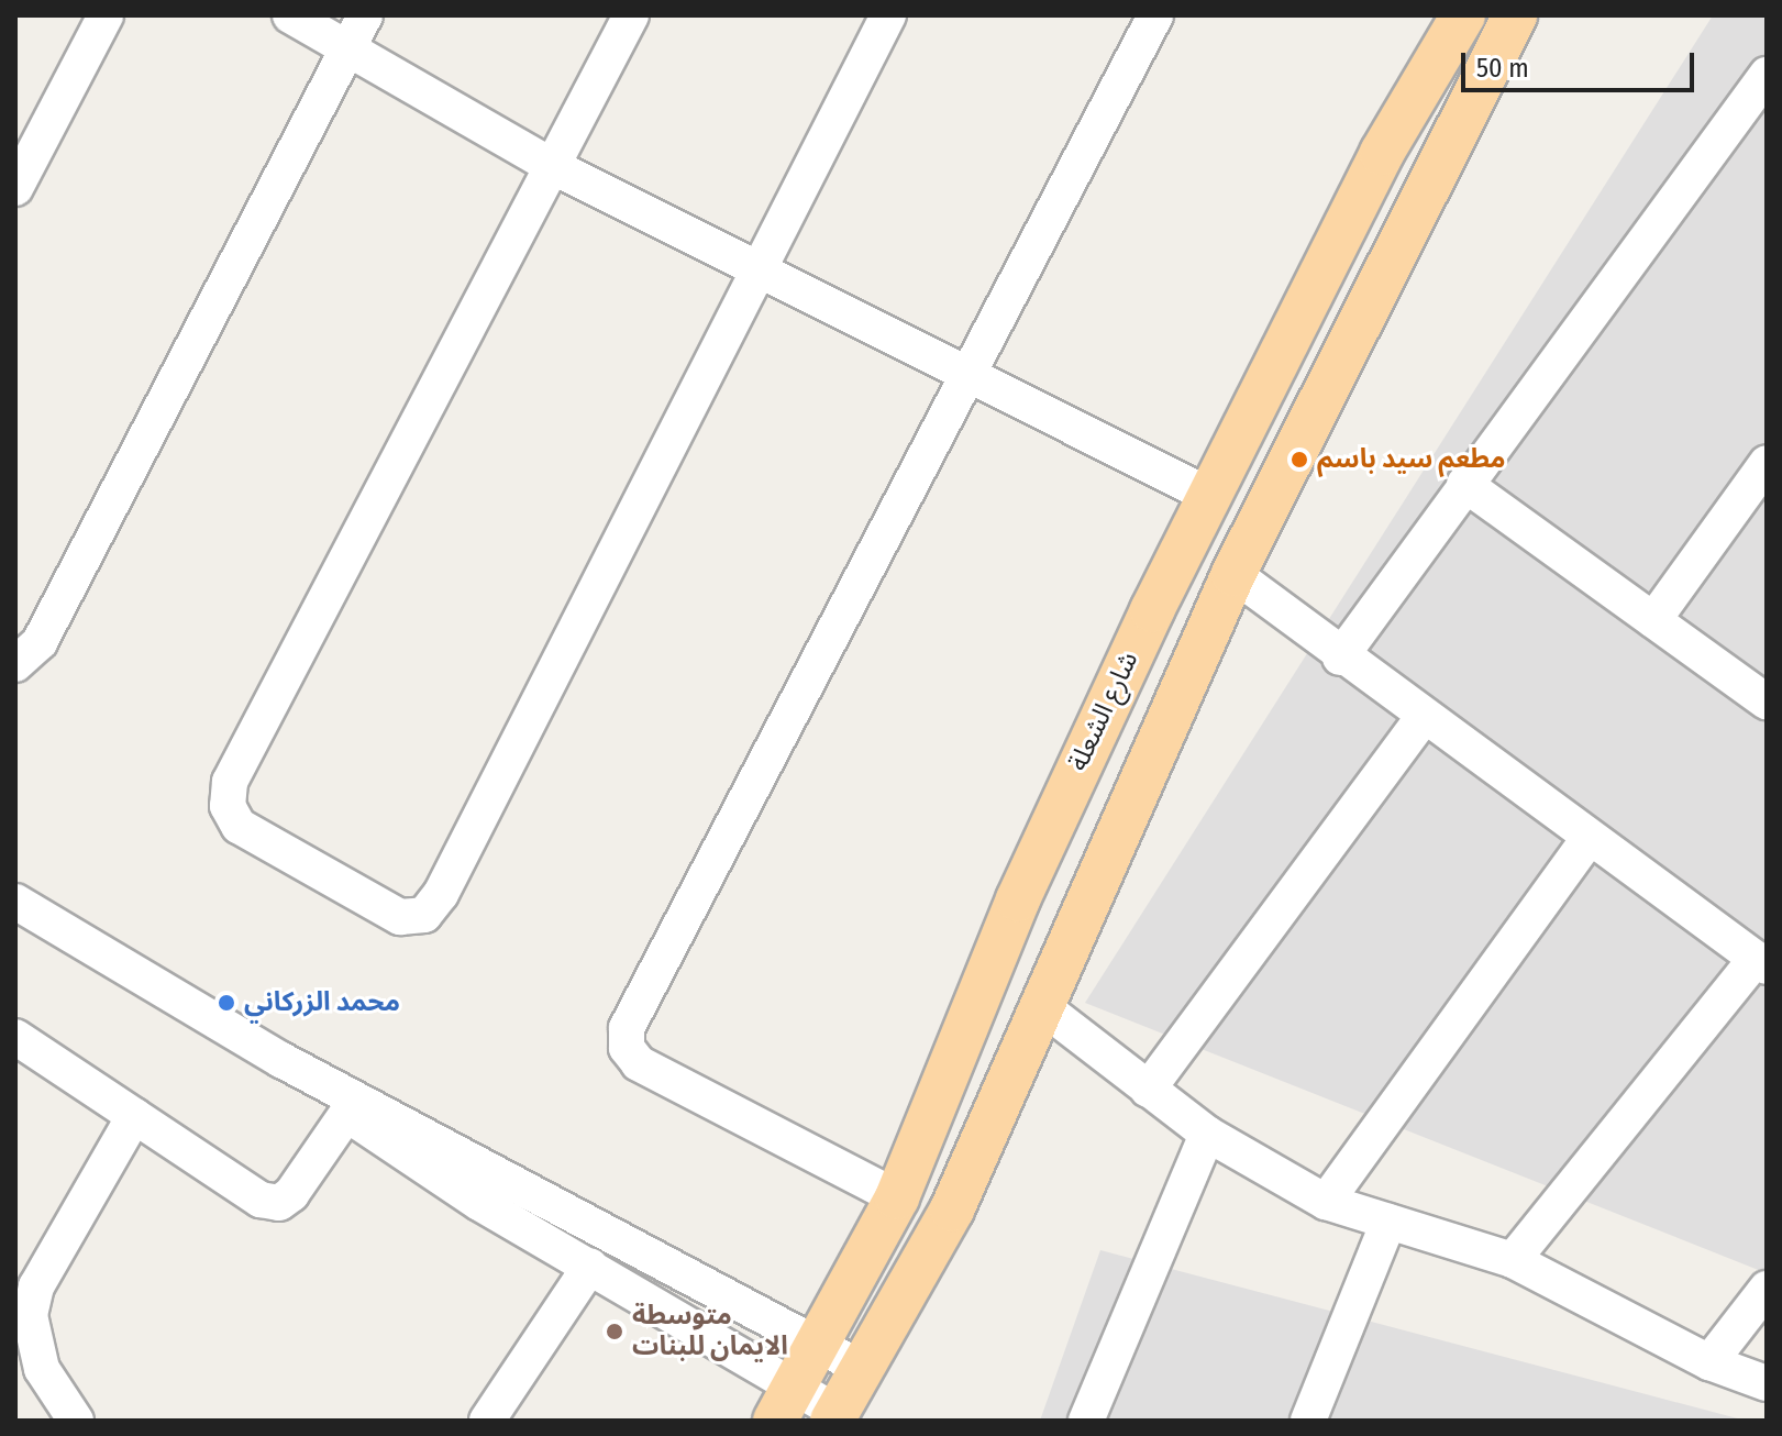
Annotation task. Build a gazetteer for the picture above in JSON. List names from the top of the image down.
{
  "streets": {
    "main road": ["شارع الشعلة"]
  },
  "places": ["مطعم سيد باسم", "محمد الزركاني", "متوسطة الايمان للبنات"],
  "scale_bar": "50 m"
}
